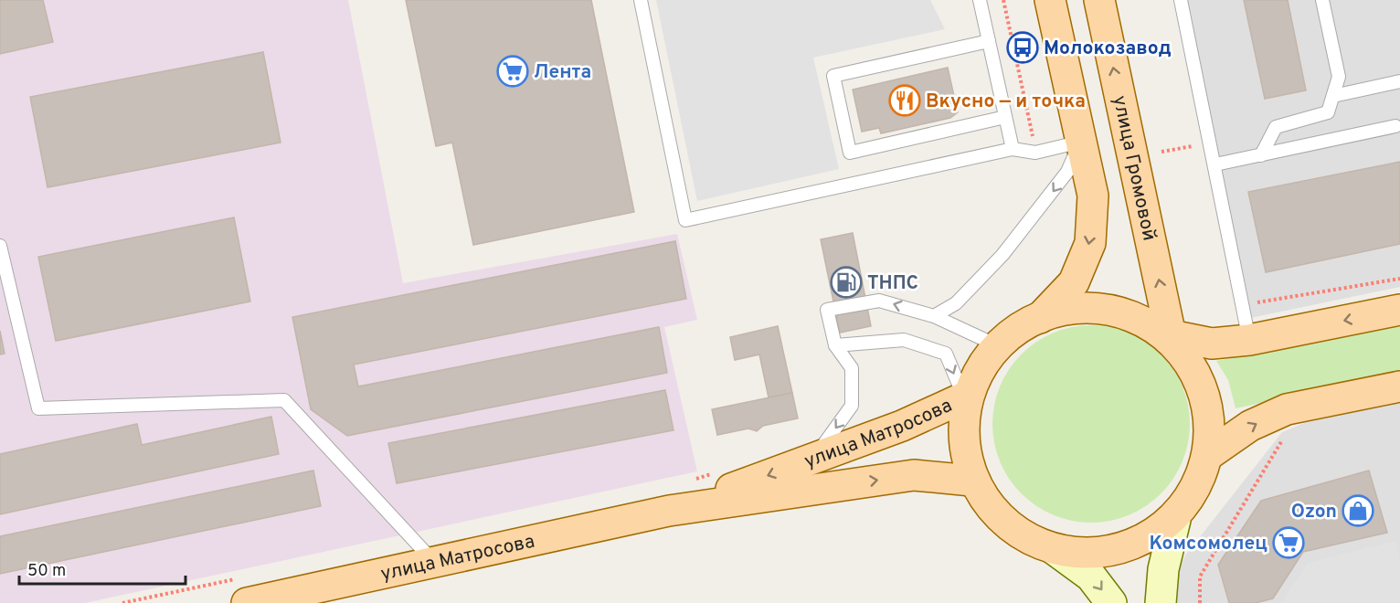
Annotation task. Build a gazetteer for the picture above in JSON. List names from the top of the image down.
{
  "streets": {
    "main road": ["улица Громовой", "улица Матросова"]
  },
  "places": {
    "bus stop": ["Молокозавод"],
    "supermarket": ["Лента", "Комсомолец"],
    "restaurant": ["Вкусно — и точка"],
    "fuel station": ["ТНПС"],
    "shop": ["Ozon"]
  },
  "scale_bar": "50 m"
}
